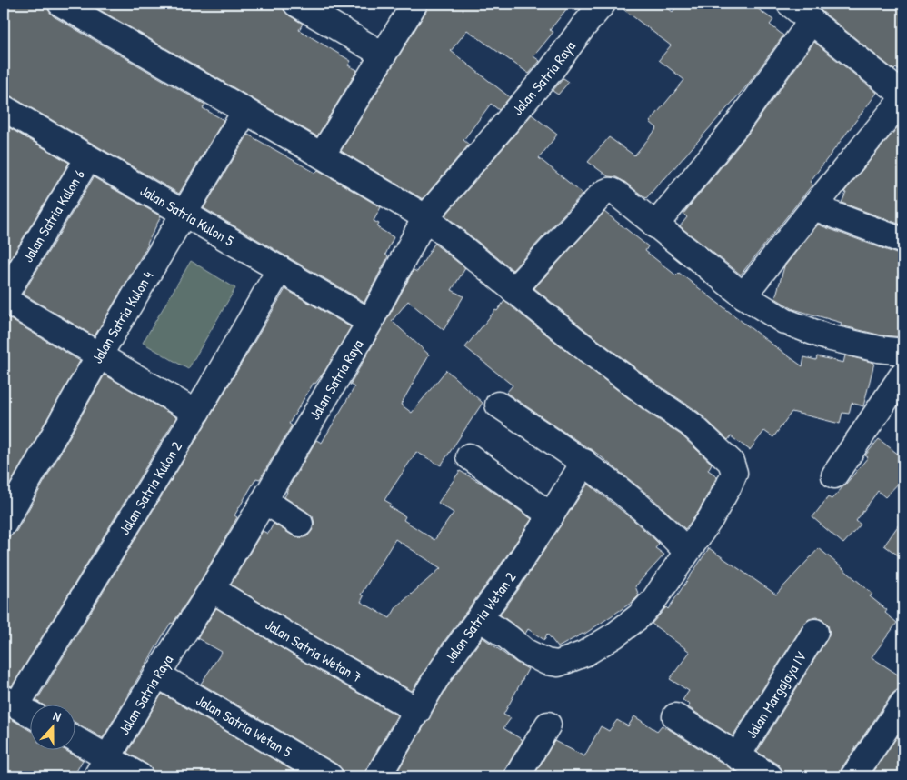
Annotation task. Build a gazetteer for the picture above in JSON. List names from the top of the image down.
{
  "streets": {
    "street": [
      "Jalan Satria Raya",
      "Jalan Satria Kulon 5",
      "Jalan Satria Kulon 6",
      "Jalan Satria Kulon 4",
      "Jalan Satria Kulon 2",
      "Jalan Satria Wetan 2",
      "Jalan Satria Wetan 7",
      "Jalan Margajaya IV",
      "Jalan Satria Wetan 5"
    ]
  },
  "crossings": [
    ["Jalan Satria Raya", "Jalan Satria Kulon 5"],
    ["Jalan Satria Raya", "Jalan Satria Wetan 7"],
    ["Jalan Satria Raya", "Jalan Satria Wetan 5"],
    ["Jalan Satria Kulon 5", "Jalan Satria Kulon 6"],
    ["Jalan Satria Kulon 5", "Jalan Satria Kulon 4"],
    ["Jalan Satria Kulon 5", "Jalan Satria Kulon 2"],
    ["Jalan Satria Wetan 2", "Jalan Satria Wetan 7"]
  ],
  "north": "top"
}
